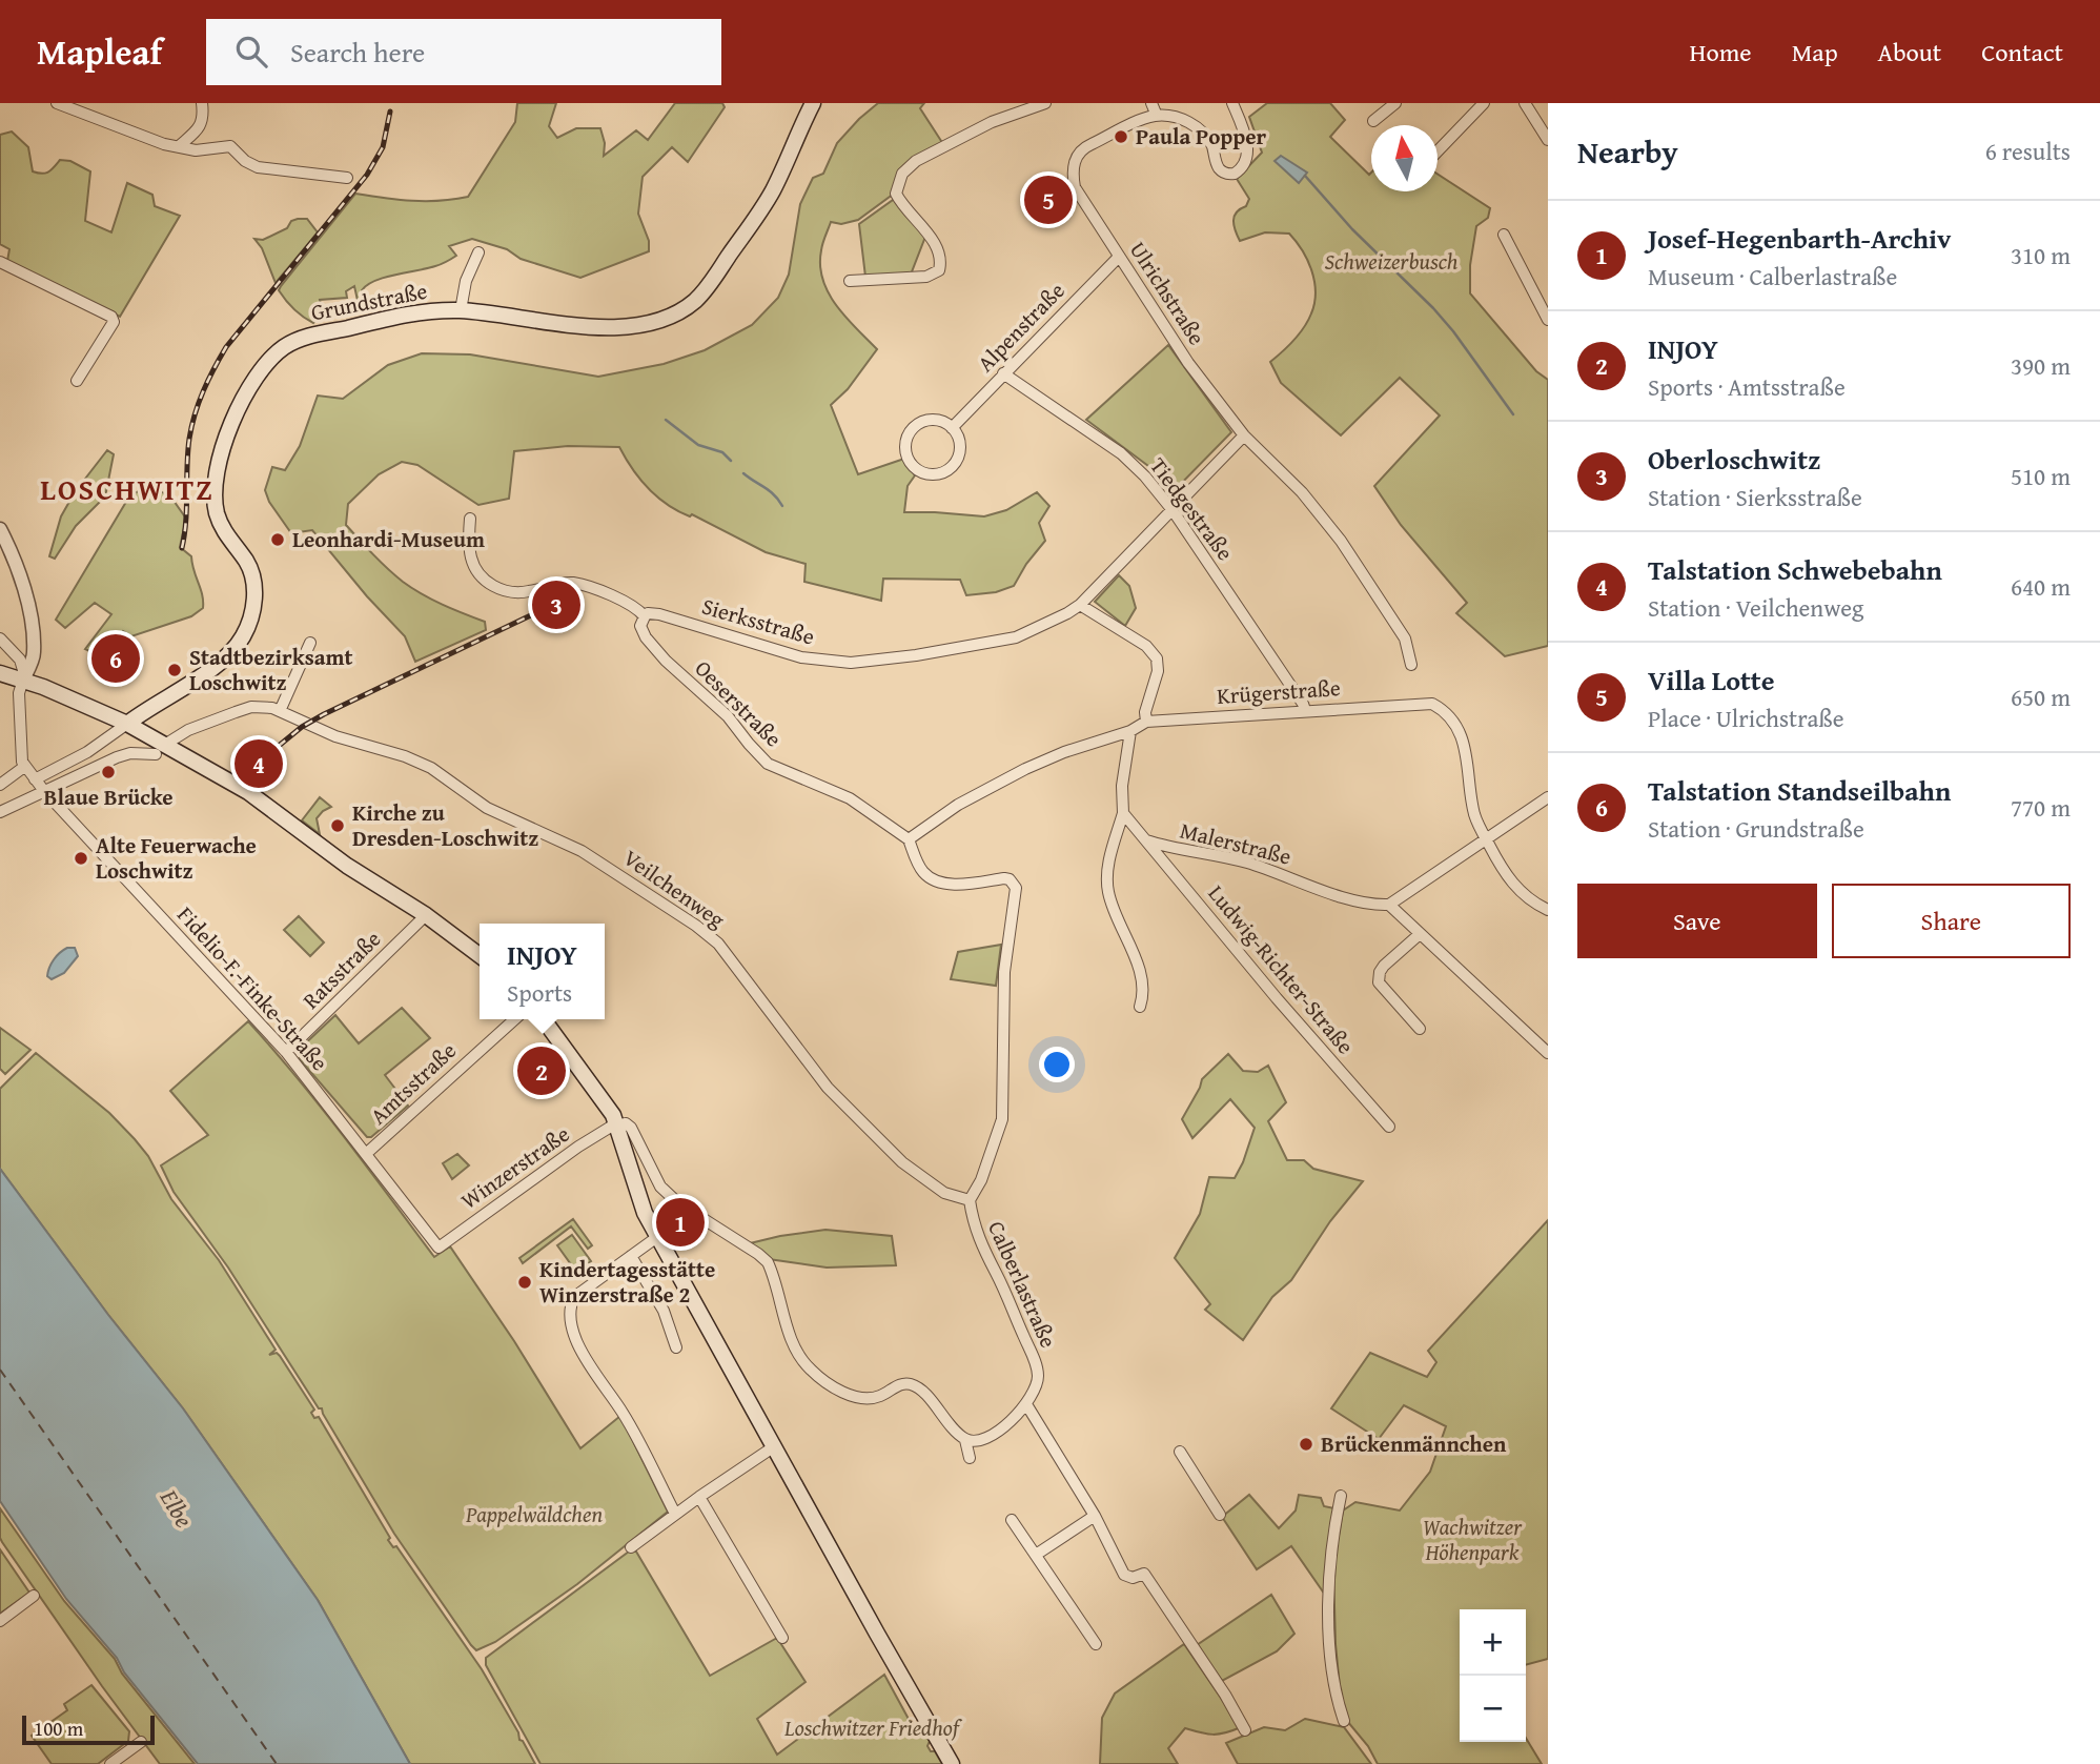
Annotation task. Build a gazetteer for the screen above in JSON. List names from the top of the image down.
{
  "streets": {
    "main road": ["Grundstraße"],
    "street": [
      "Ulrichstraße",
      "Alpenstraße",
      "Tiedgestraße",
      "Sierksstraße",
      "Krügerstraße",
      "Oeserstraße",
      "Malerstraße",
      "Veilchenweg",
      "Ratsstraße",
      "Ludwig-Richter-Straße",
      "Fidelio-F.-Finke-Straße",
      "Amtsstraße",
      "Winzerstraße",
      "Calberlastraße"
    ]
  },
  "crossings": [
    ["Ulrichstraße", "Alpenstraße"],
    ["Alpenstraße", "Tiedgestraße"],
    ["Tiedgestraße", "Krügerstraße"],
    ["Sierksstraße", "Oeserstraße"],
    ["Krügerstraße", "Oeserstraße"],
    ["Malerstraße", "Ludwig-Richter-Straße"],
    ["Veilchenweg", "Calberlastraße"],
    ["Ratsstraße", "Fidelio-F.-Finke-Straße"],
    ["Fidelio-F.-Finke-Straße", "Amtsstraße"],
    ["Fidelio-F.-Finke-Straße", "Winzerstraße"]
  ],
  "districts": ["LOSCHWITZ"],
  "water": ["Elbe"],
  "parks": [
    "Schweizerbusch",
    "Pappelwäldchen",
    "Wachwitzer Höhenpark",
    "Loschwitzer Friedhof"
  ],
  "places": [
    "Paula Popper",
    "Leonhardi-Museum",
    "Stadtbezirksamt Loschwitz",
    "Blaue Brücke",
    "Kirche zu Dresden-Loschwitz",
    "Alte Feuerwache Loschwitz",
    "Kindertagesstätte Winzerstraße 2",
    "Brückenmännchen"
  ],
  "scale_bar": "100 m",
  "north": "top",
  "page": {
    "header": "Mapleaf",
    "search": "Search here",
    "nav": [
      "Home",
      "Map",
      "About",
      "Contact"
    ],
    "heading": ["Nearby", "6 results"],
    "pins": [
      "5",
      "3",
      "6",
      "4",
      "2",
      "1"
    ],
    "list": [
      {
        "mark": "1",
        "name": "Josef-Hegenbarth-Archiv",
        "note": "Museum · Calberlastraße",
        "value": "310 m"
      },
      {
        "mark": "2",
        "name": "INJOY",
        "note": "Sports · Amtsstraße",
        "value": "390 m"
      },
      {
        "mark": "3",
        "name": "Oberloschwitz",
        "note": "Station · Sierksstraße",
        "value": "510 m"
      },
      {
        "mark": "4",
        "name": "Talstation Schwebebahn",
        "note": "Station · Veilchenweg",
        "value": "640 m"
      },
      {
        "mark": "5",
        "name": "Villa Lotte",
        "note": "Place · Ulrichstraße",
        "value": "650 m"
      },
      {
        "mark": "6",
        "name": "Talstation Standseilbahn",
        "note": "Station · Grundstraße",
        "value": "770 m"
      }
    ],
    "buttons": ["Save", "Share"],
    "popup": ["INJOY", "Sports"],
    "map_buttons": ["+", "−"],
    "scale": "100 m"
  }
}
